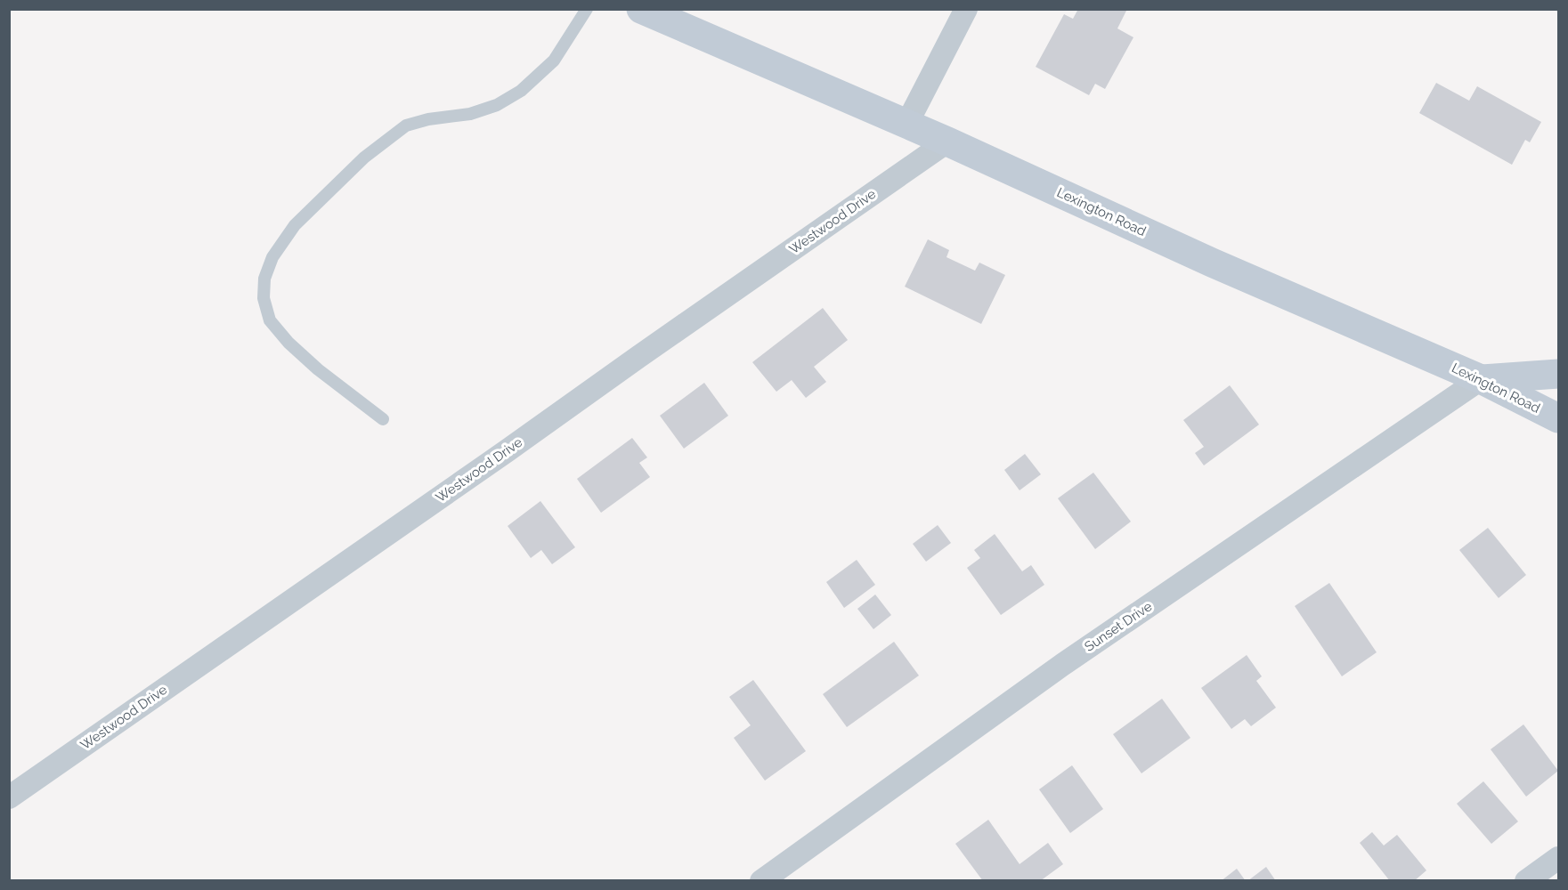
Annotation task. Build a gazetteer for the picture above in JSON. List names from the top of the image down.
{
  "streets": {
    "main road": ["Lexington Road"],
    "street": ["Westwood Drive", "Sunset Drive"]
  },
  "crossings": [
    ["Lexington Road", "Westwood Drive"],
    ["Lexington Road", "Sunset Drive"]
  ]
}
